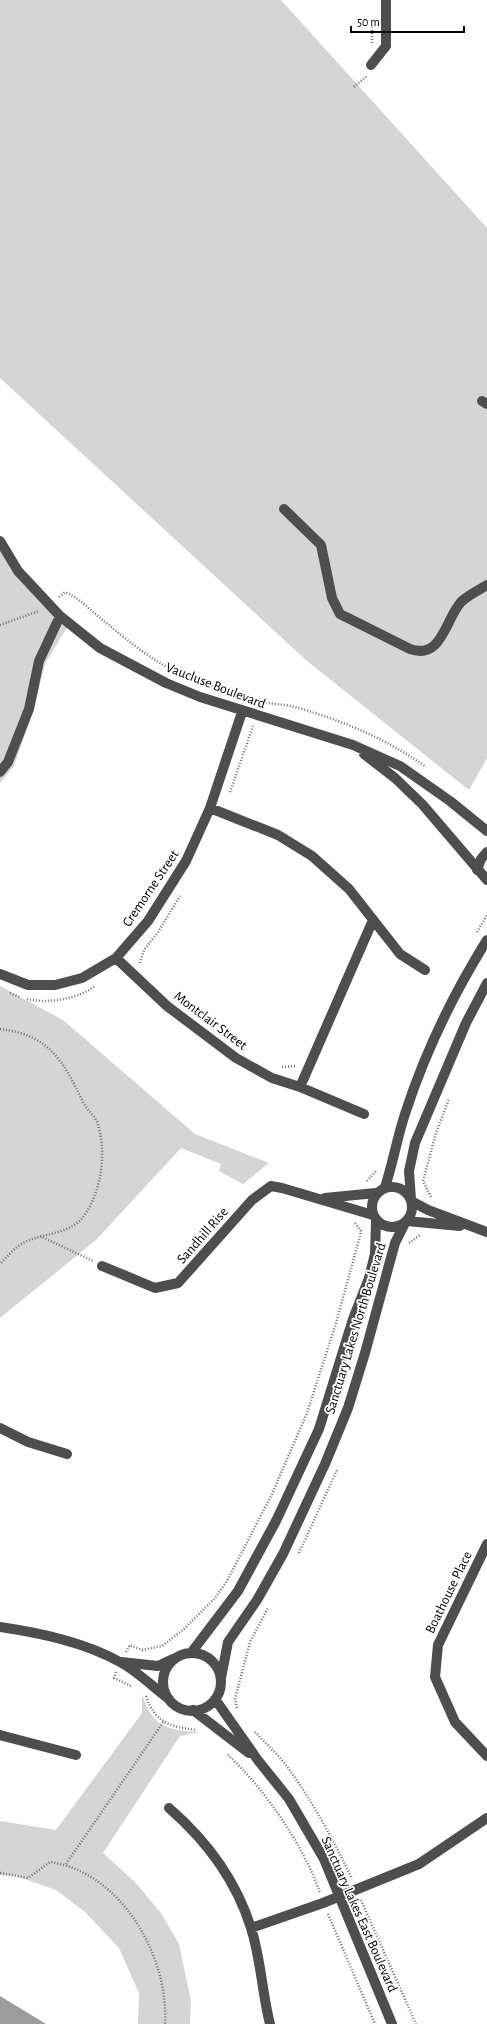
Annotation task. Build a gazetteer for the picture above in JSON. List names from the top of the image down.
{
  "streets": {
    "street": [
      "Vaucluse Boulevard",
      "Cremorne Street",
      "Montclair Street",
      "Sandhill Rise",
      "Sanctuary Lakes North Boulevard",
      "Boathouse Place",
      "Sanctuary Lakes East Boulevard"
    ]
  },
  "crossings": [
    ["Vaucluse Boulevard", "Cremorne Street"],
    ["Cremorne Street", "Montclair Street"],
    ["Sandhill Rise", "Sanctuary Lakes North Boulevard"],
    ["Sanctuary Lakes North Boulevard", "Sanctuary Lakes East Boulevard"]
  ],
  "scale_bar": "50 m"
}
